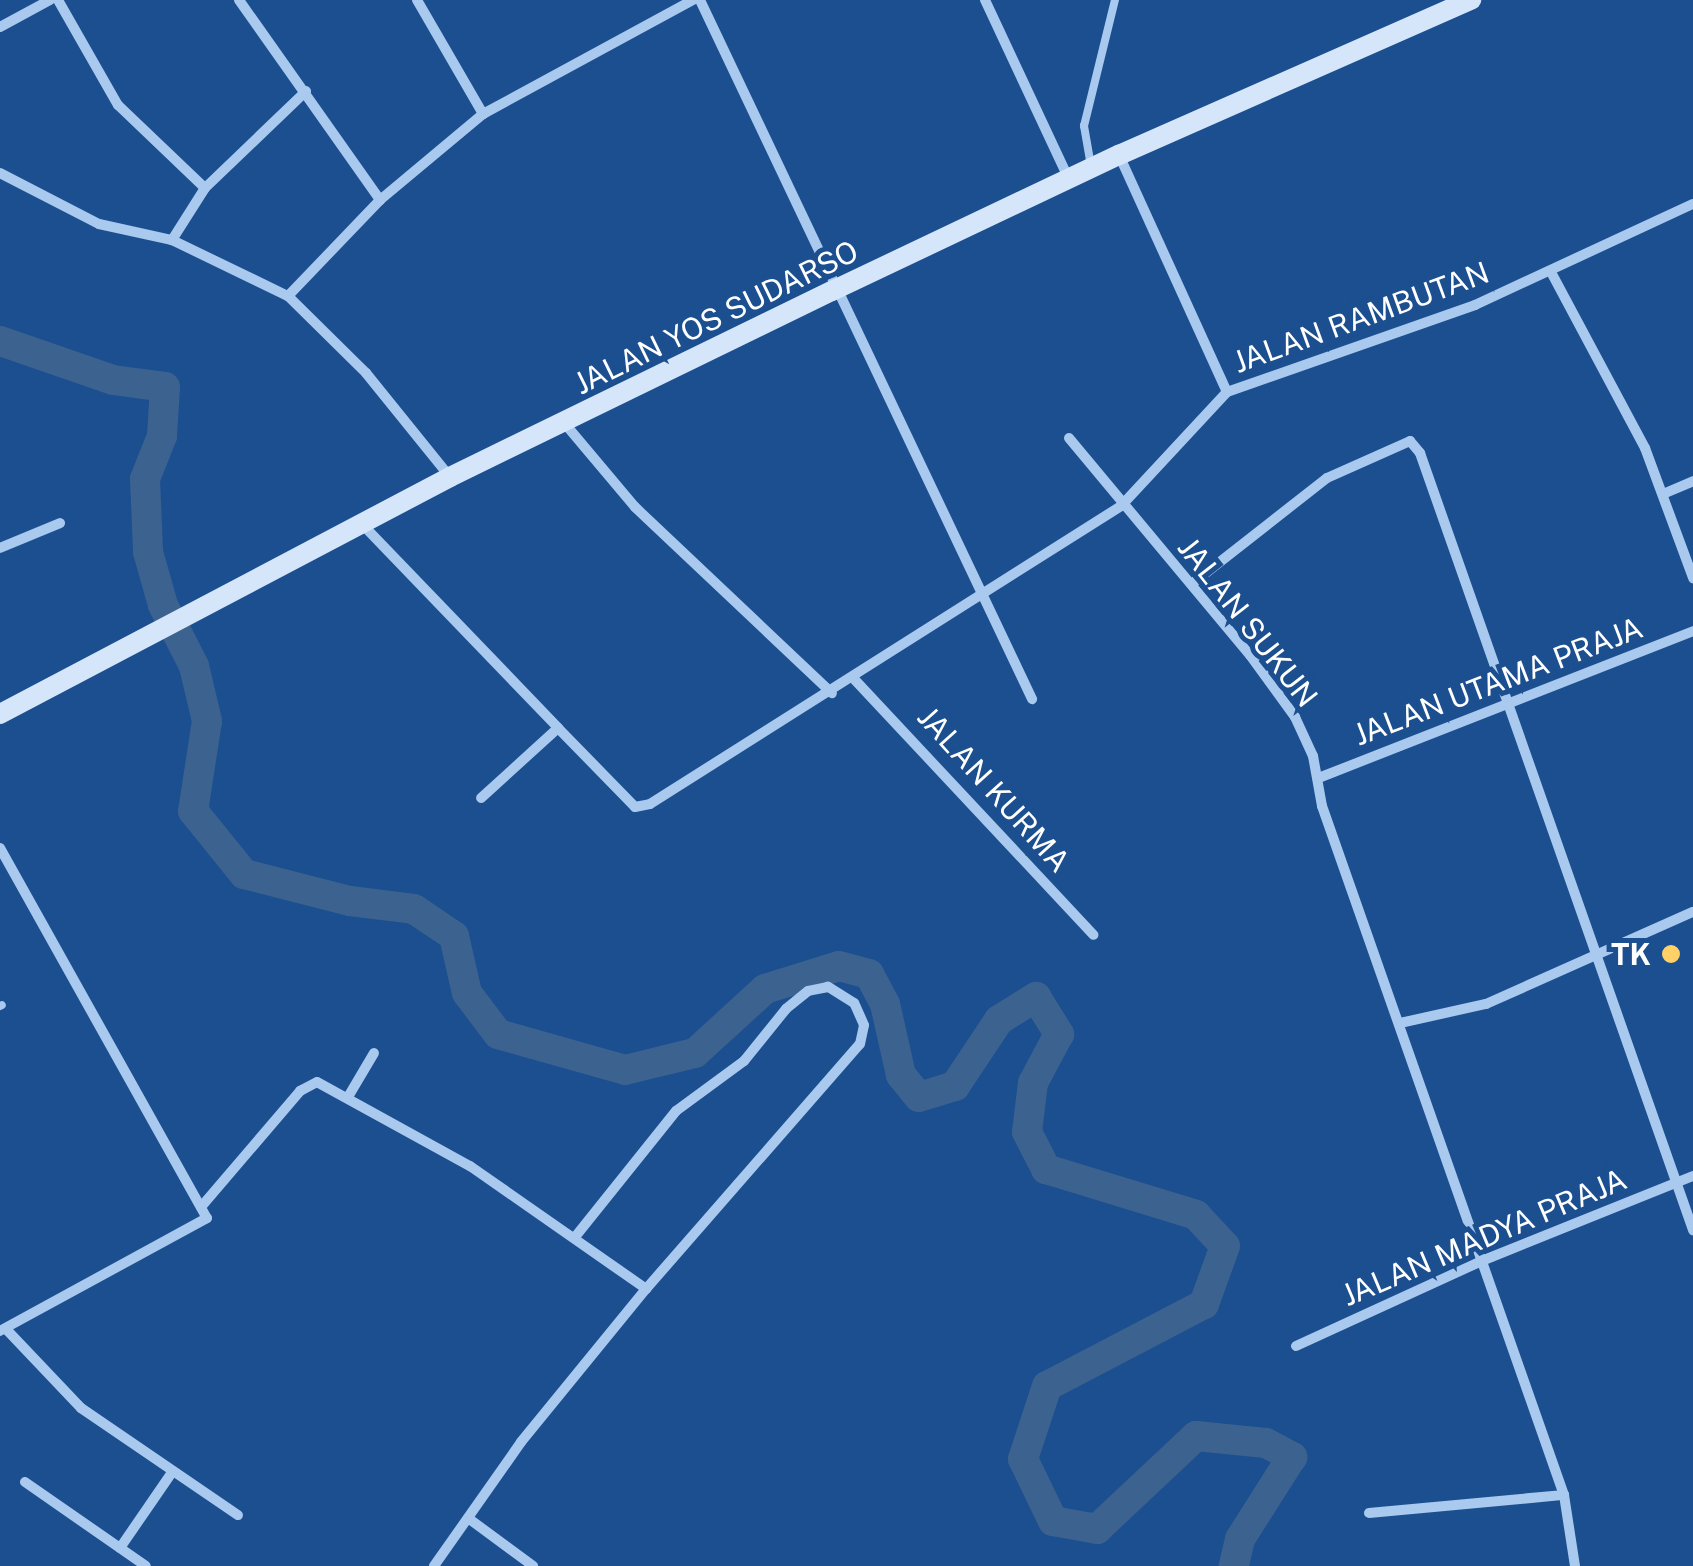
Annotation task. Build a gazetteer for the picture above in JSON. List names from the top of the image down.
{
  "streets": {
    "street": [
      "JALAN YOS SUDARSO",
      "JALAN RAMBUTAN",
      "JALAN SUKUN",
      "JALAN UTAMA PRAJA",
      "JALAN KURMA",
      "JALAN MADYA PRAJA"
    ]
  },
  "crossings": [
    ["JALAN RAMBUTAN", "JALAN SUKUN"],
    ["JALAN RAMBUTAN", "JALAN KURMA"],
    ["JALAN SUKUN", "JALAN UTAMA PRAJA"],
    ["JALAN SUKUN", "JALAN MADYA PRAJA"]
  ],
  "places": ["TK"]
}
